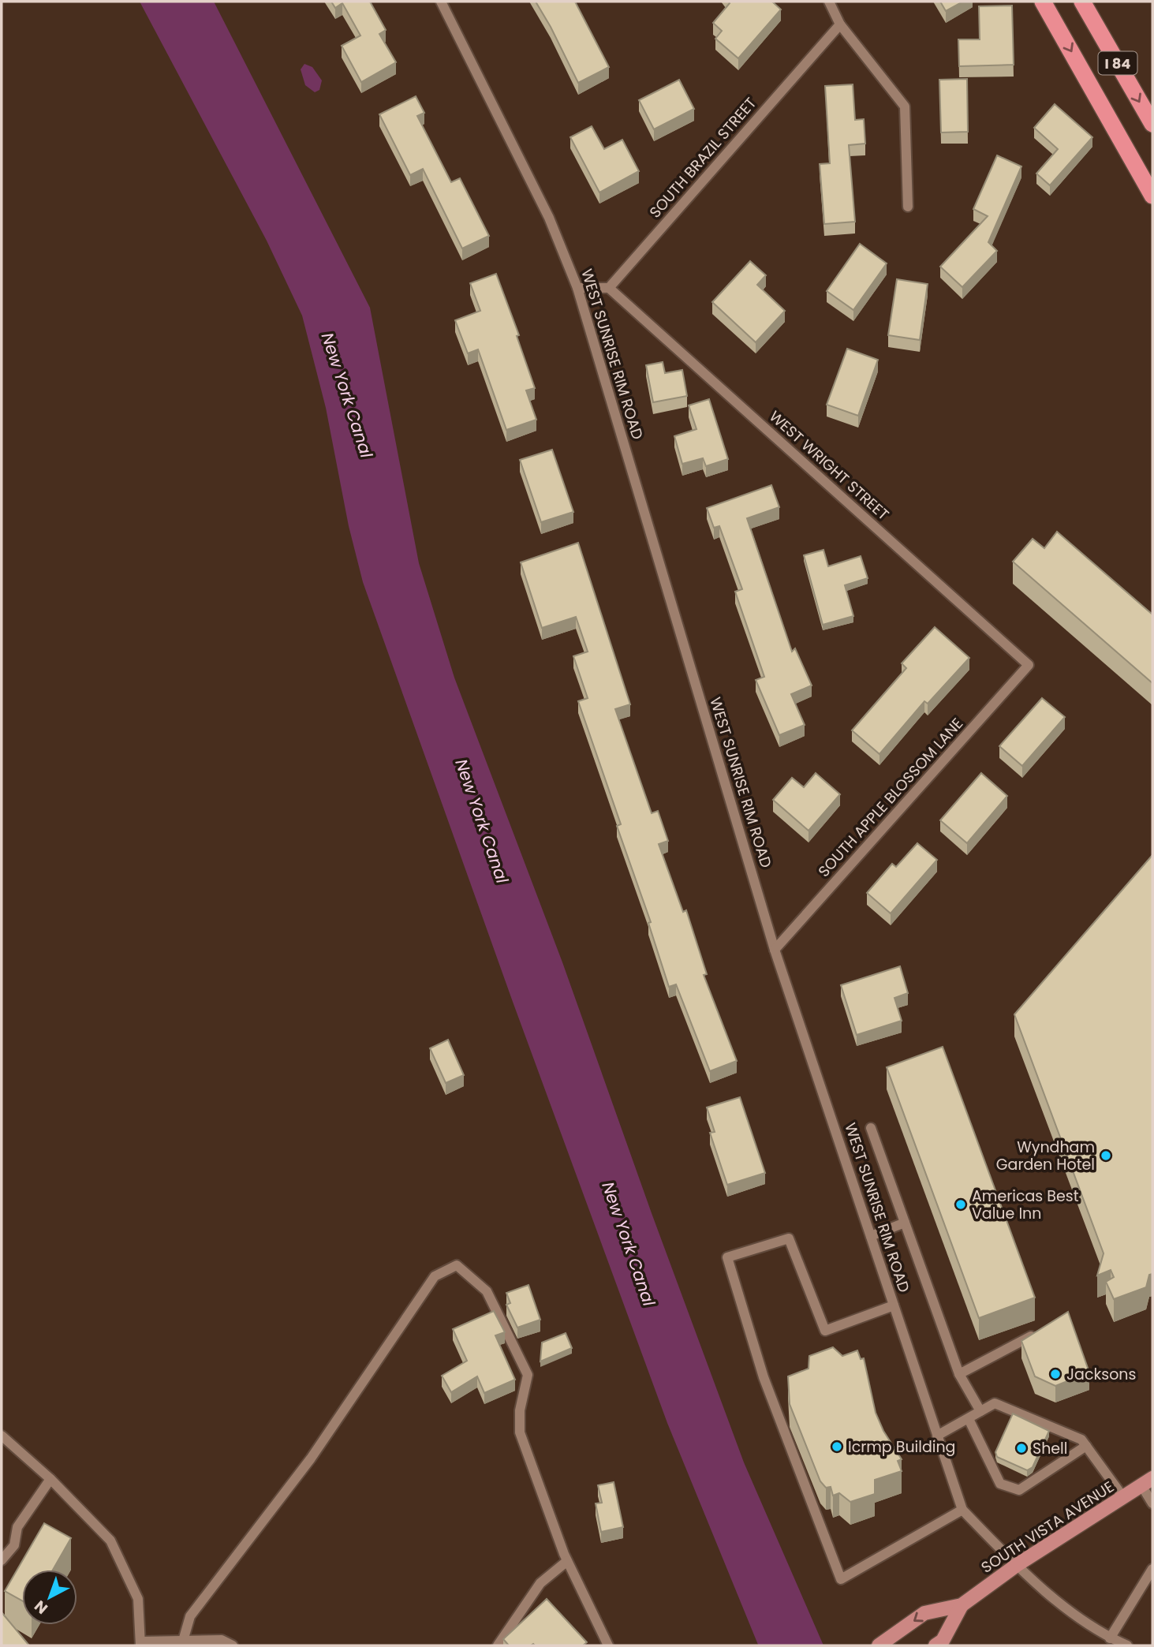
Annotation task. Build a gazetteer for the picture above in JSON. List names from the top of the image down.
{
  "streets": {
    "highway": ["I 84"],
    "main road": ["SOUTH VISTA AVENUE"],
    "street": [
      "SOUTH BRAZIL STREET",
      "WEST SUNRISE RIM ROAD",
      "WEST WRIGHT STREET",
      "SOUTH APPLE BLOSSOM LANE"
    ]
  },
  "crossings": [
    ["SOUTH BRAZIL STREET", "WEST WRIGHT STREET"],
    ["WEST SUNRISE RIM ROAD", "SOUTH APPLE BLOSSOM LANE"],
    ["WEST SUNRISE RIM ROAD", "SOUTH VISTA AVENUE"],
    ["WEST WRIGHT STREET", "SOUTH APPLE BLOSSOM LANE"]
  ],
  "water": ["New York Canal"],
  "places": [
    "Wyndham Garden Hotel",
    "Americas Best Value Inn",
    "Jacksons",
    "Icrmp Building",
    "Shell"
  ],
  "north": "bottom left"
}
